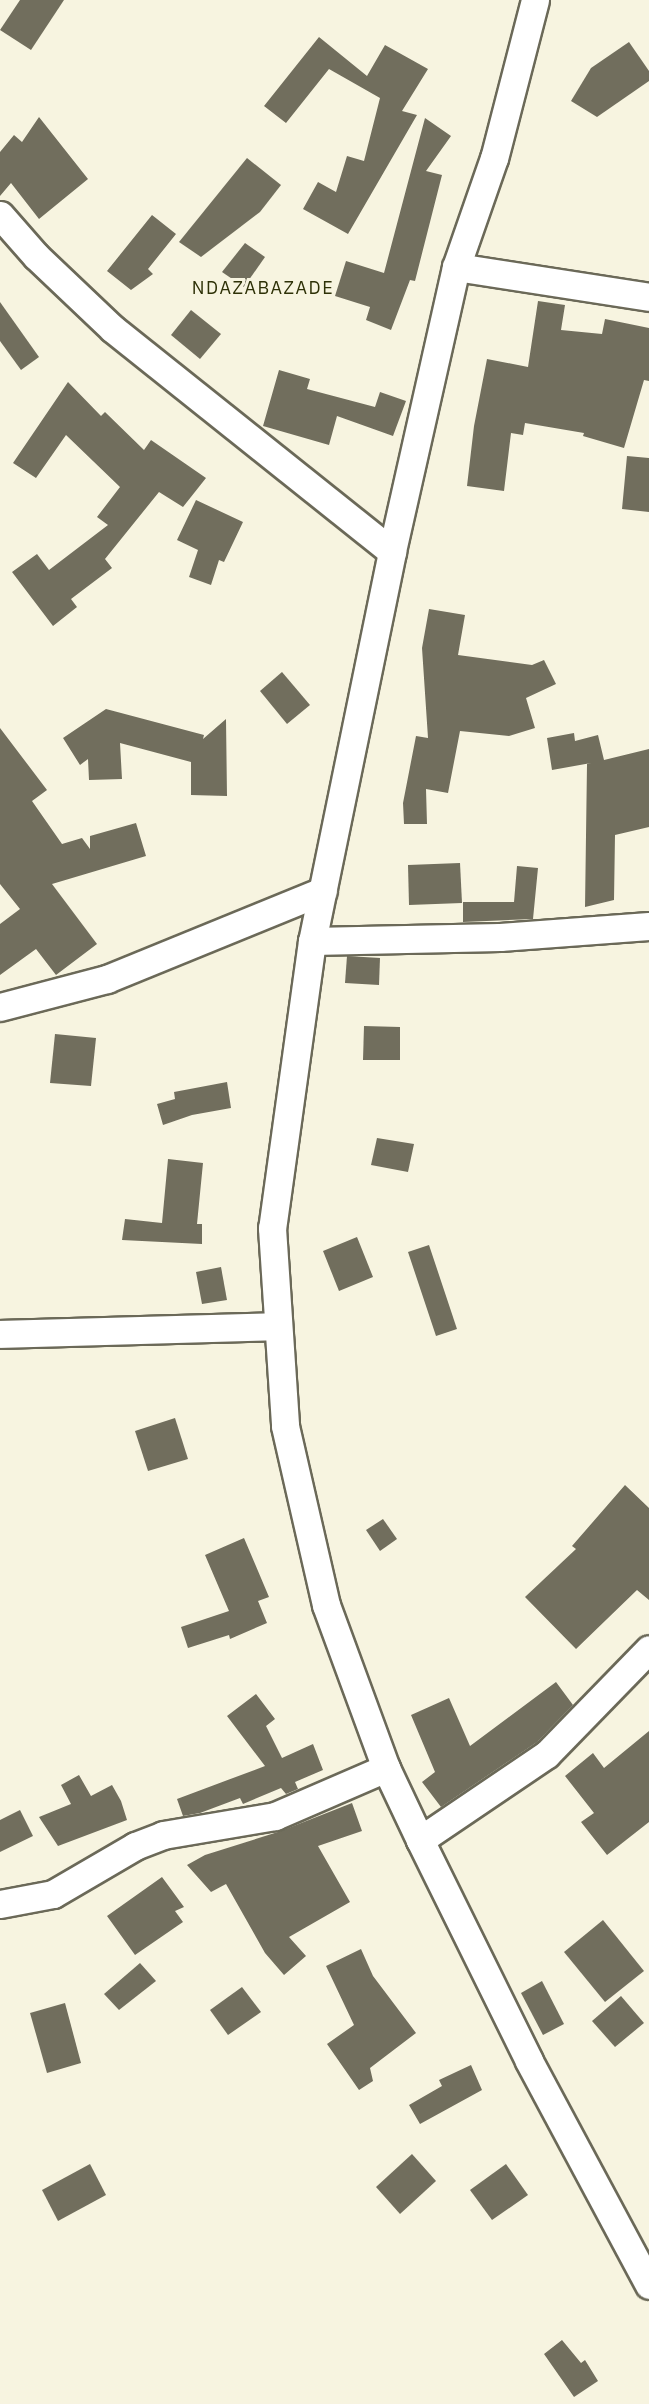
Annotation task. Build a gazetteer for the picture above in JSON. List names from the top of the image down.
{
  "districts": ["NDAZABAZADE"]
}
